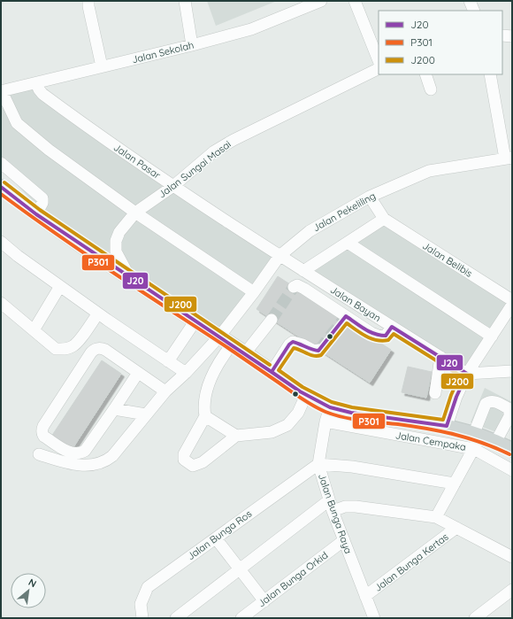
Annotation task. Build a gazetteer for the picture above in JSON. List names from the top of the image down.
{
  "streets": {
    "street": [
      "Jalan Sekolah",
      "Jalan Pasar",
      "Jalan Sungai Masai",
      "Jalan Pekeliling",
      "Jalan Belibis",
      "Jalan Bayan",
      "Jalan Cempaka",
      "Jalan Bunga Raya",
      "Jalan Bunga Ros",
      "Jalan Bunga Kertas",
      "Jalan Bunga Orkid"
    ]
  },
  "crossings": [
    ["Jalan Sekolah", "Jalan Pasar"],
    ["Jalan Pasar", "Jalan Sungai Masai"],
    ["Jalan Pasar", "Jalan Pekeliling"],
    ["Jalan Pasar", "Jalan Bayan"],
    ["Jalan Pekeliling", "Jalan Belibis"],
    ["Jalan Pekeliling", "Jalan Bayan"],
    ["Jalan Cempaka", "Jalan Bunga Raya"],
    ["Jalan Bunga Raya", "Jalan Bunga Ros"],
    ["Jalan Bunga Raya", "Jalan Bunga Kertas"],
    ["Jalan Bunga Raya", "Jalan Bunga Orkid"]
  ],
  "lines": ["transit line J200", "transit line J20", "transit line P301"],
  "legend": ["J20", "P301", "J200"],
  "north": "top right"
}
